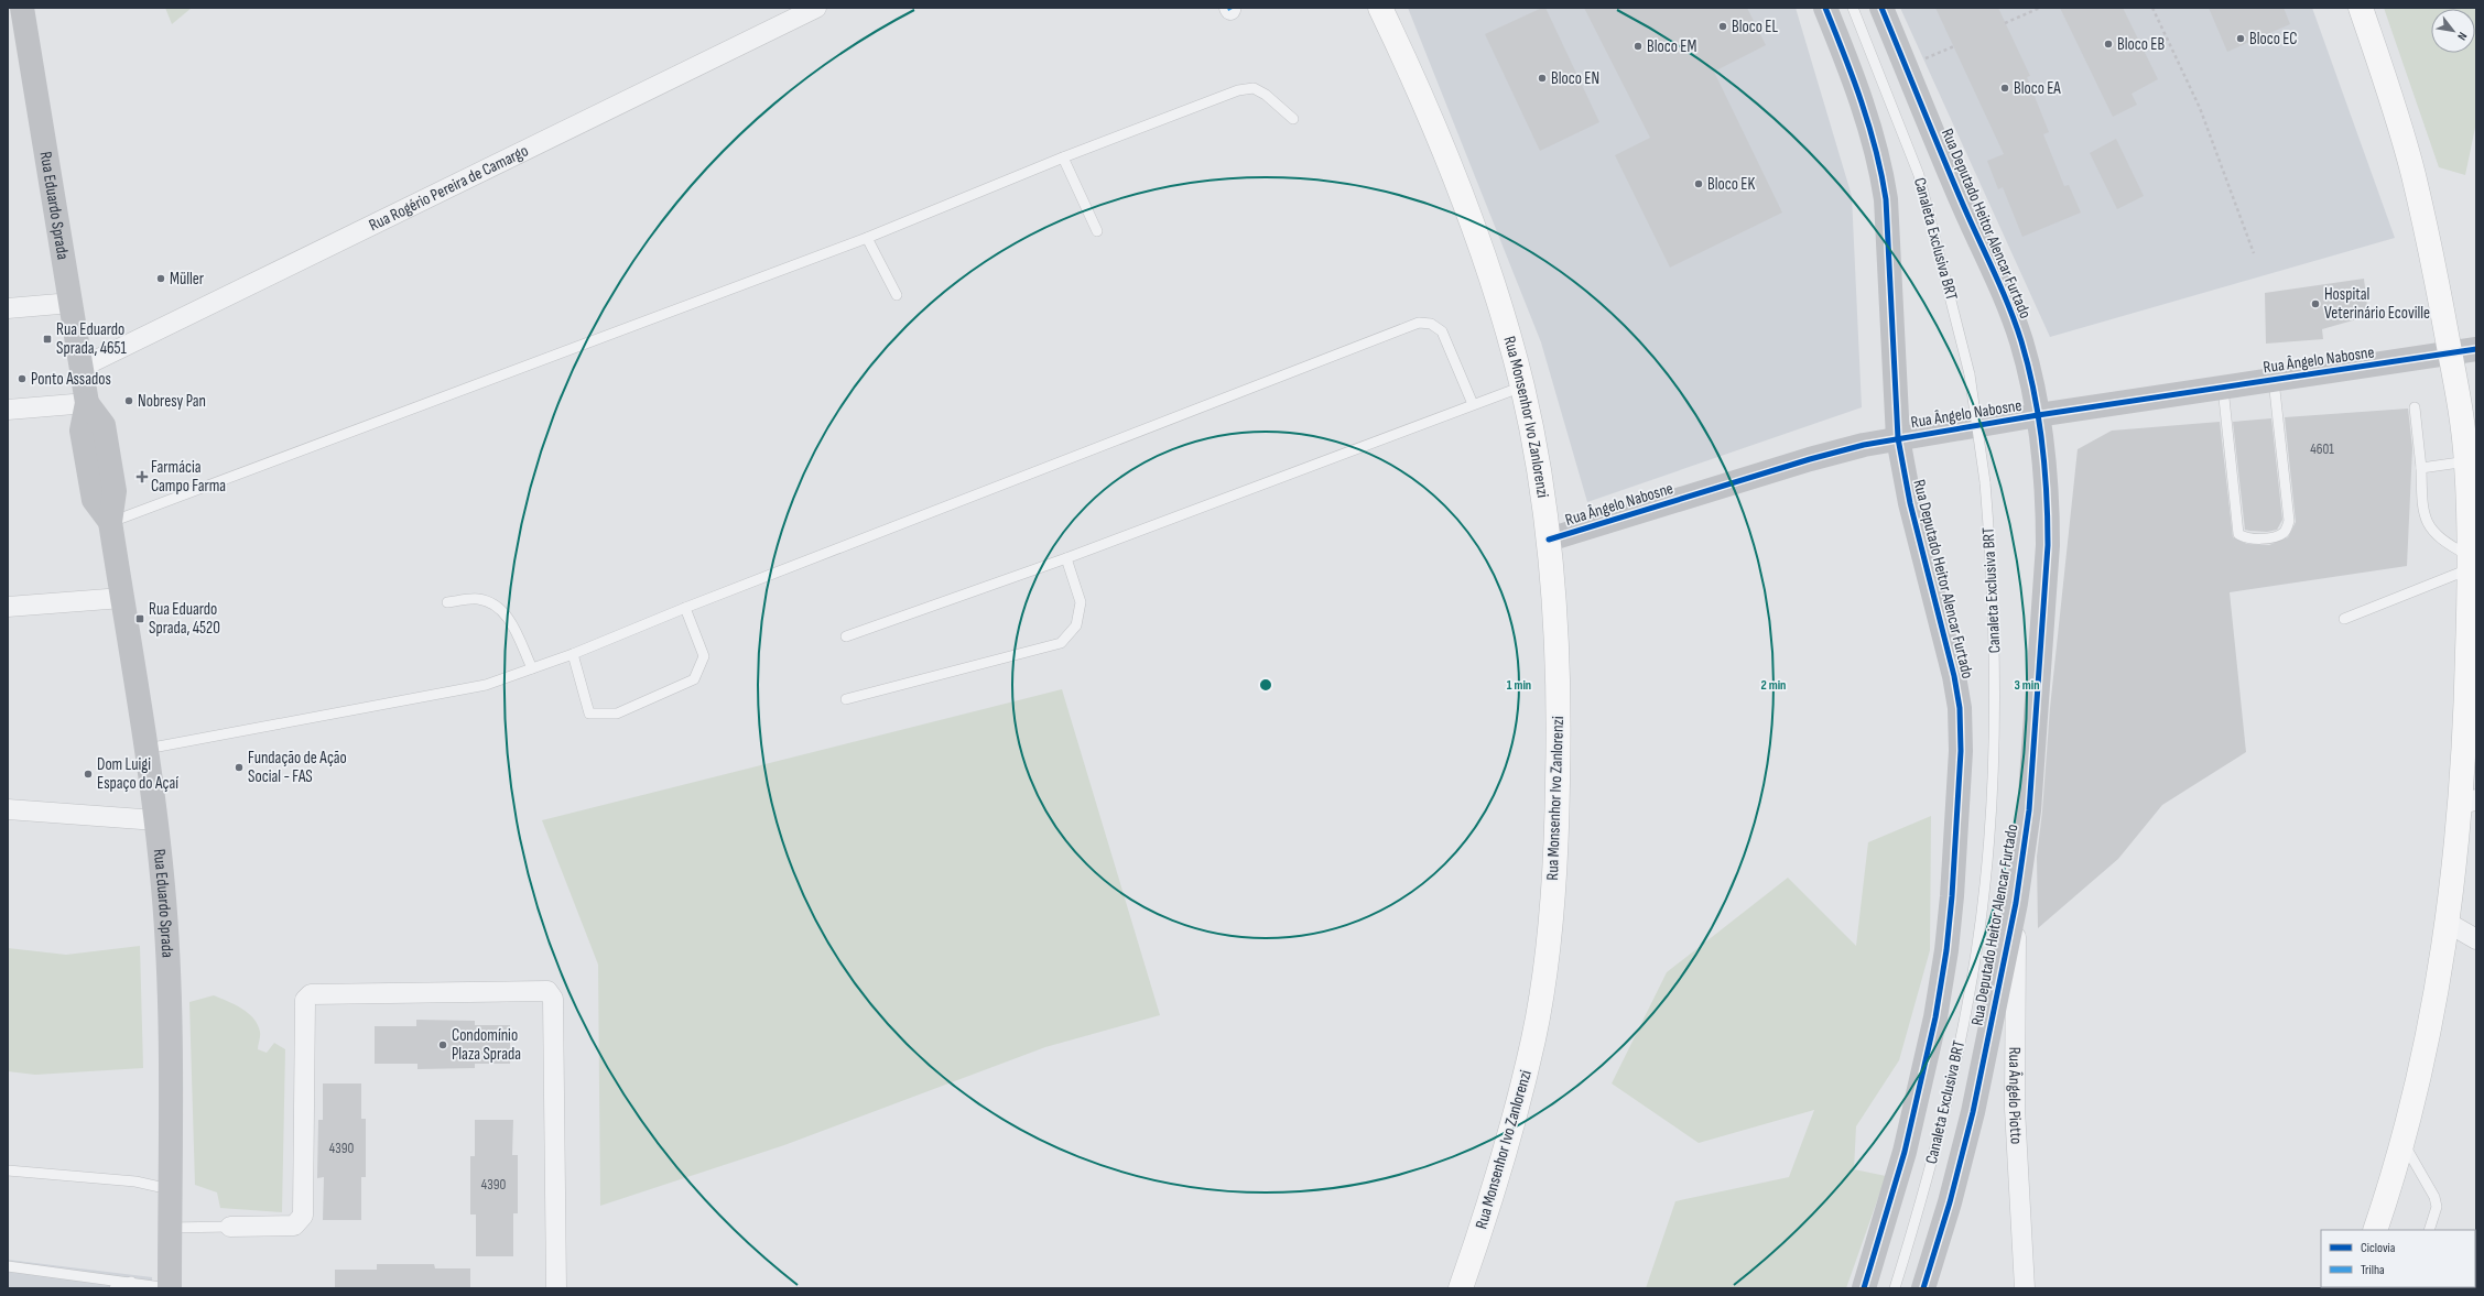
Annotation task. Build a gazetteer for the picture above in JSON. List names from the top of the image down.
{
  "streets": {
    "main road": ["Rua Monsenhor Ivo Zanlorenzi"],
    "street": [
      "Rua Rogério Pereira de Camargo",
      "Rua Eduardo Sprada",
      "Rua Deputado Heitor Alencar Furtado",
      "Rua Ângelo Nabosne",
      "Rua Ângelo Piotto"
    ],
    "lane": ["Canaleta Exclusiva BRT"]
  },
  "crossings": [
    ["Rua Rogério Pereira de Camargo", "Rua Eduardo Sprada"],
    ["Rua Deputado Heitor Alencar Furtado", "Rua Ângelo Nabosne"],
    ["Rua Deputado Heitor Alencar Furtado", "Rua Ângelo Piotto"],
    ["Rua Ângelo Nabosne", "Rua Monsenhor Ivo Zanlorenzi"]
  ],
  "places": {
    "other": [
      "Bloco EL",
      "Bloco EC",
      "Bloco EB",
      "Bloco EM",
      "Bloco EN",
      "Bloco EA",
      "Bloco EK",
      "Müller",
      "Hospital Veterinário Ecoville",
      "Ponto Assados",
      "Nobresy Pan",
      "Fundação de Ação Social - FAS",
      "Dom Luigi Espaço do Açaí",
      "Condomínio Plaza Sprada"
    ],
    "transit": ["Rua Eduardo Sprada, 4651", "Rua Eduardo Sprada, 4520"],
    "health": ["Farmácia Campo Farma"]
  },
  "house_numbers": ["4601", "4390", "4390"],
  "legend": ["Ciclovia", "Trilha"],
  "north": "bottom right",
  "rings": ["1 min", "2 min", "3 min"]
}
